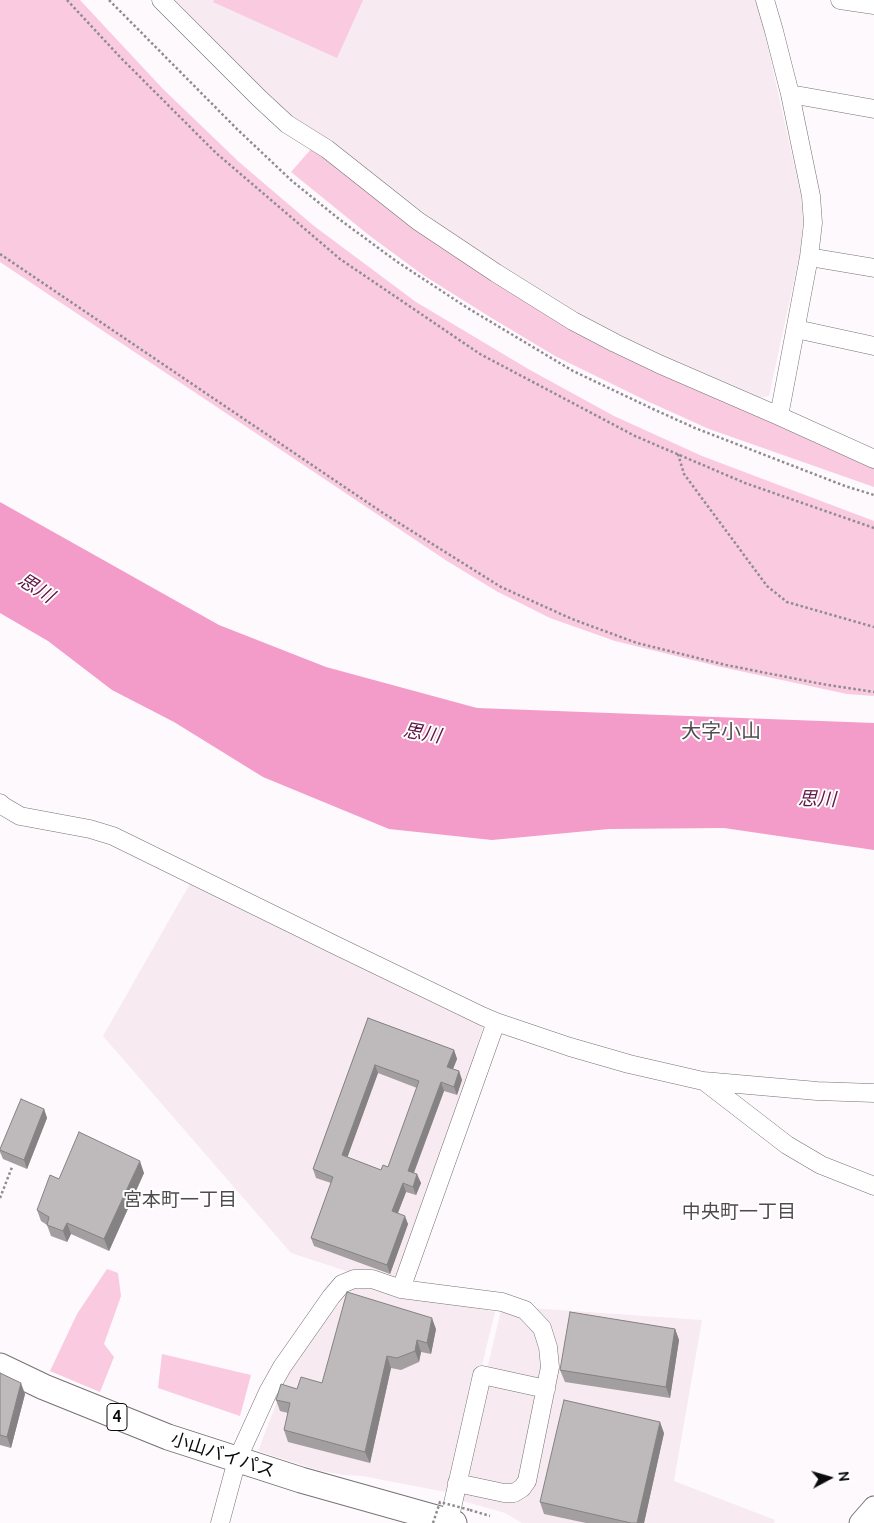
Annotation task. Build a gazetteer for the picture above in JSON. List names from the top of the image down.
{
  "streets": {
    "highway": ["4", "小山バイパス"]
  },
  "districts": ["大字小山", "宮本町一丁目", "中央町一丁目"],
  "water": ["思川"],
  "north": "right"
}
